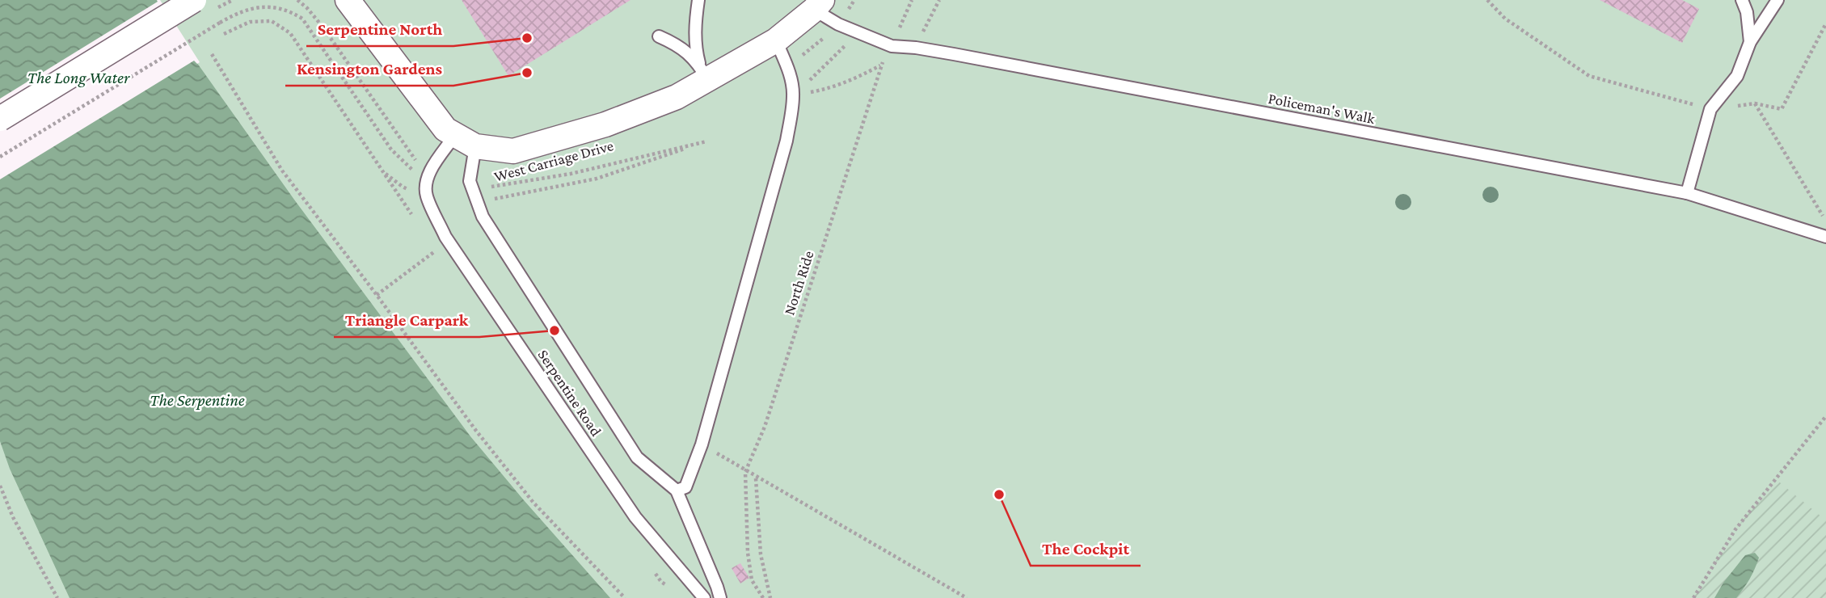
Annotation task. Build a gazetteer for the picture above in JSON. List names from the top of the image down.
{
  "streets": {
    "street": ["West Carriage Drive"],
    "lane": ["Policeman's Walk", "Serpentine Road"],
    "path": ["North Ride"]
  },
  "crossings": [
    ["Policeman's Walk", "West Carriage Drive"],
    ["Policeman's Walk", "North Ride"]
  ],
  "water": ["The Long Water", "The Serpentine"],
  "places": [
    "Serpentine North",
    "Kensington Gardens",
    "Triangle Carpark",
    "The Cockpit"
  ]
}
